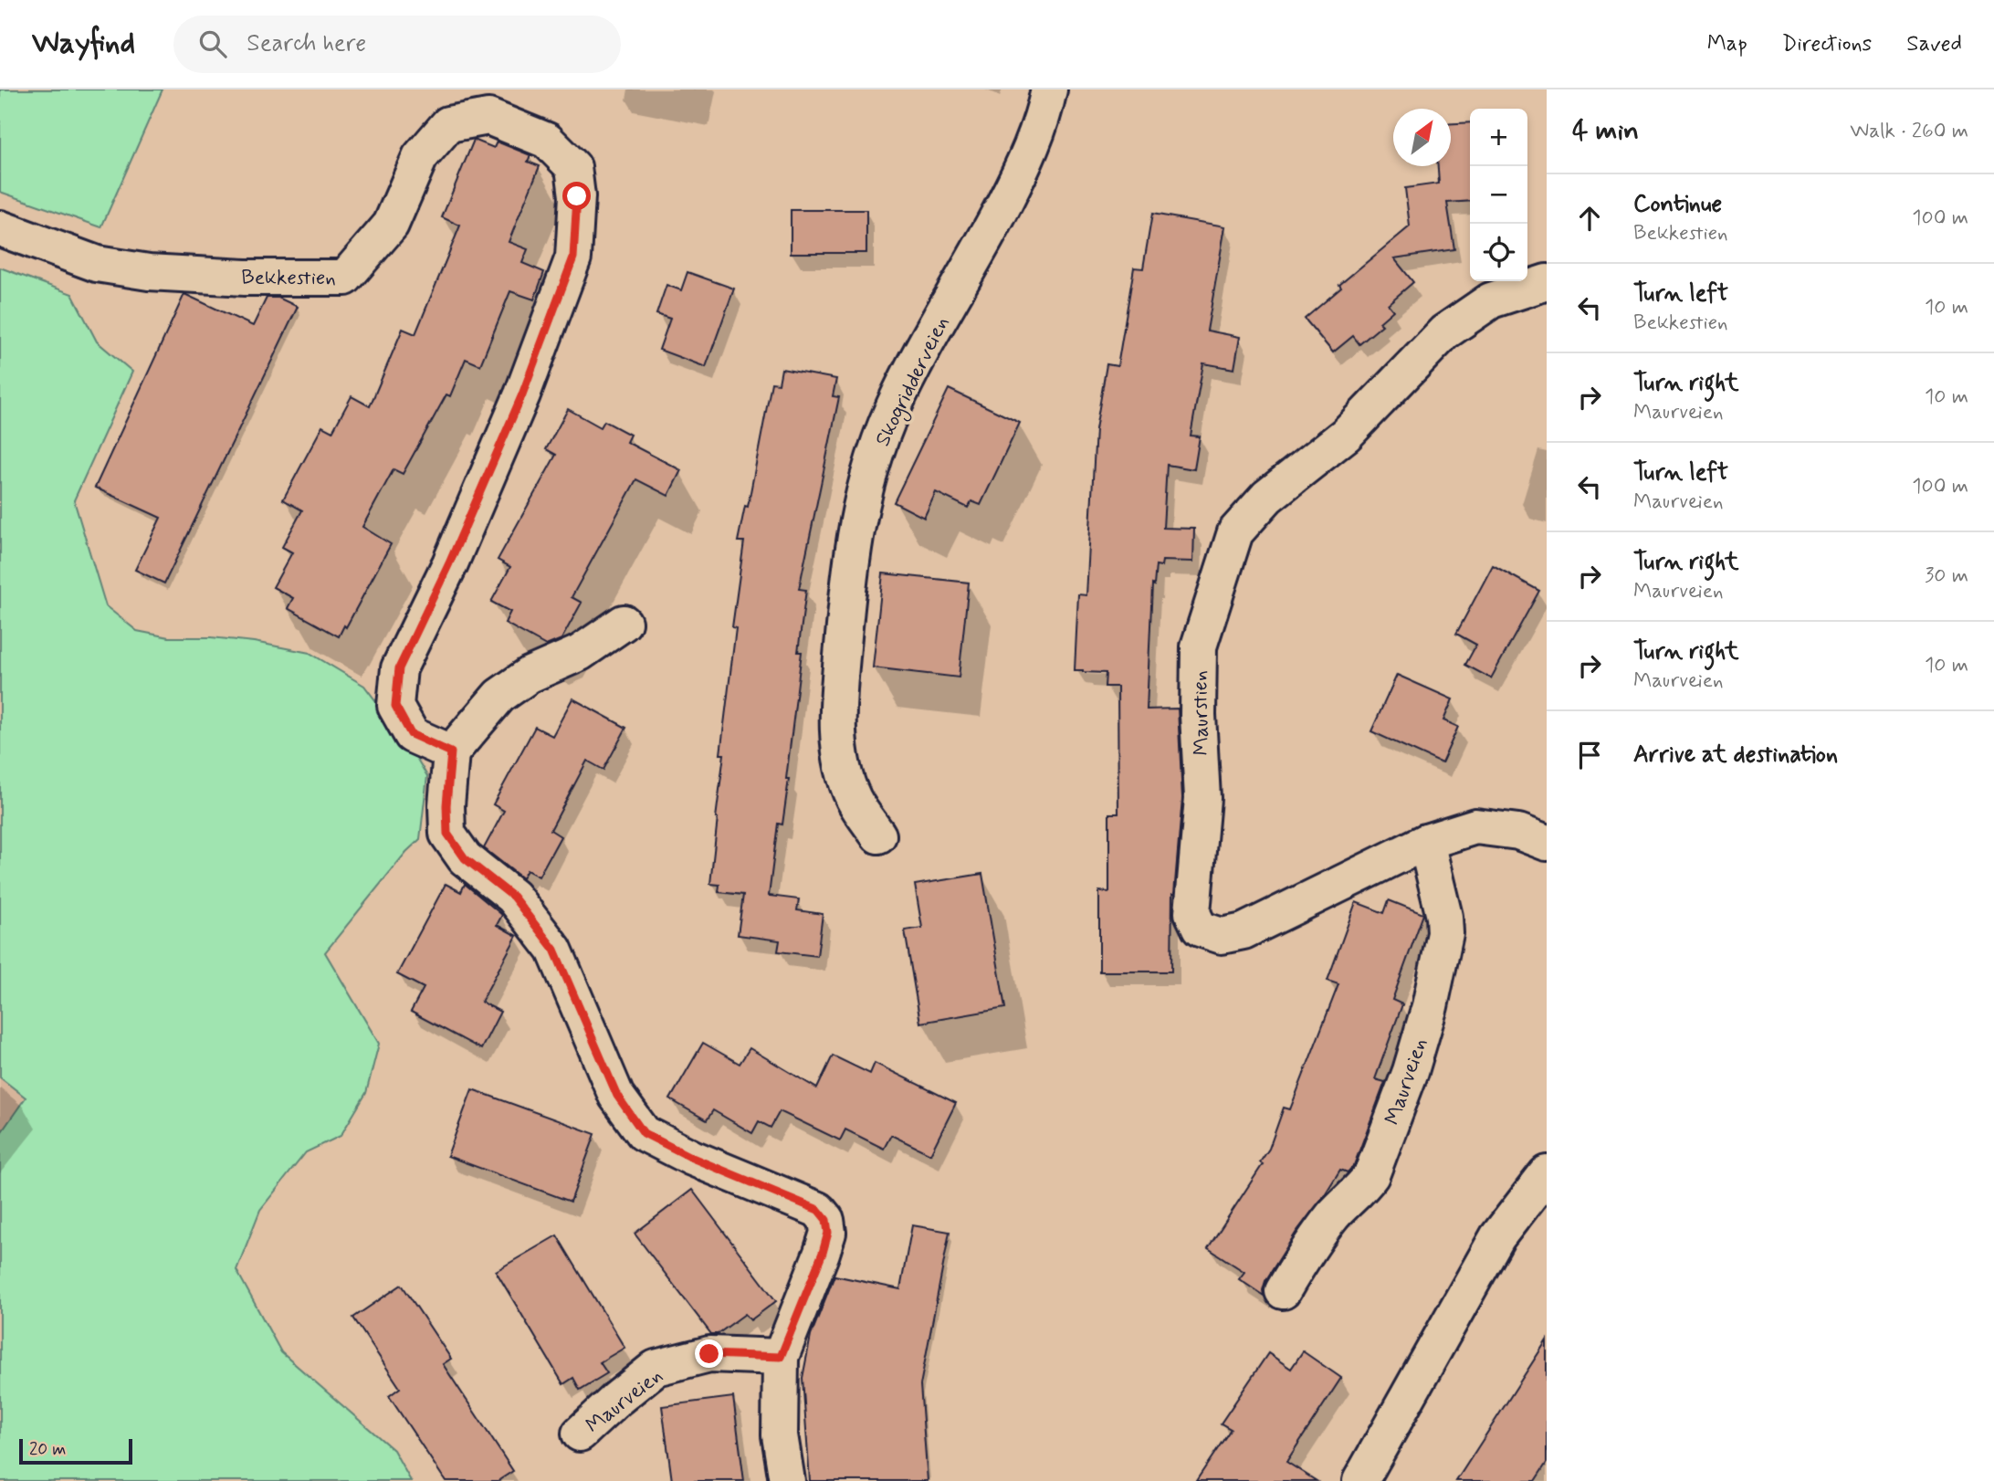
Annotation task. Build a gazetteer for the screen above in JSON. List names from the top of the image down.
{
  "streets": {
    "street": [
      "Bekkestien",
      "Skogridderveien",
      "Maurstien",
      "Maurveien"
    ]
  },
  "crossings": [
    ["Maurstien", "Maurveien"]
  ],
  "scale_bar": "20 m",
  "north": "top right",
  "page": {
    "header": "Wayfind",
    "search": "Search here",
    "nav": ["Map", "Directions", "Saved"],
    "heading": ["4 min", "Walk · 260 m"],
    "map_buttons": ["+", "−"],
    "list": [
      ["Continue", "Bekkestien", "100 m"],
      ["Turn left", "Bekkestien", "10 m"],
      ["Turn right", "Maurveien", "10 m"],
      ["Turn left", "Maurveien", "100 m"],
      ["Turn right", "Maurveien", "30 m"],
      ["Turn right", "Maurveien", "10 m"],
      "Arrive at destination"
    ],
    "scale": "20 m"
  }
}
